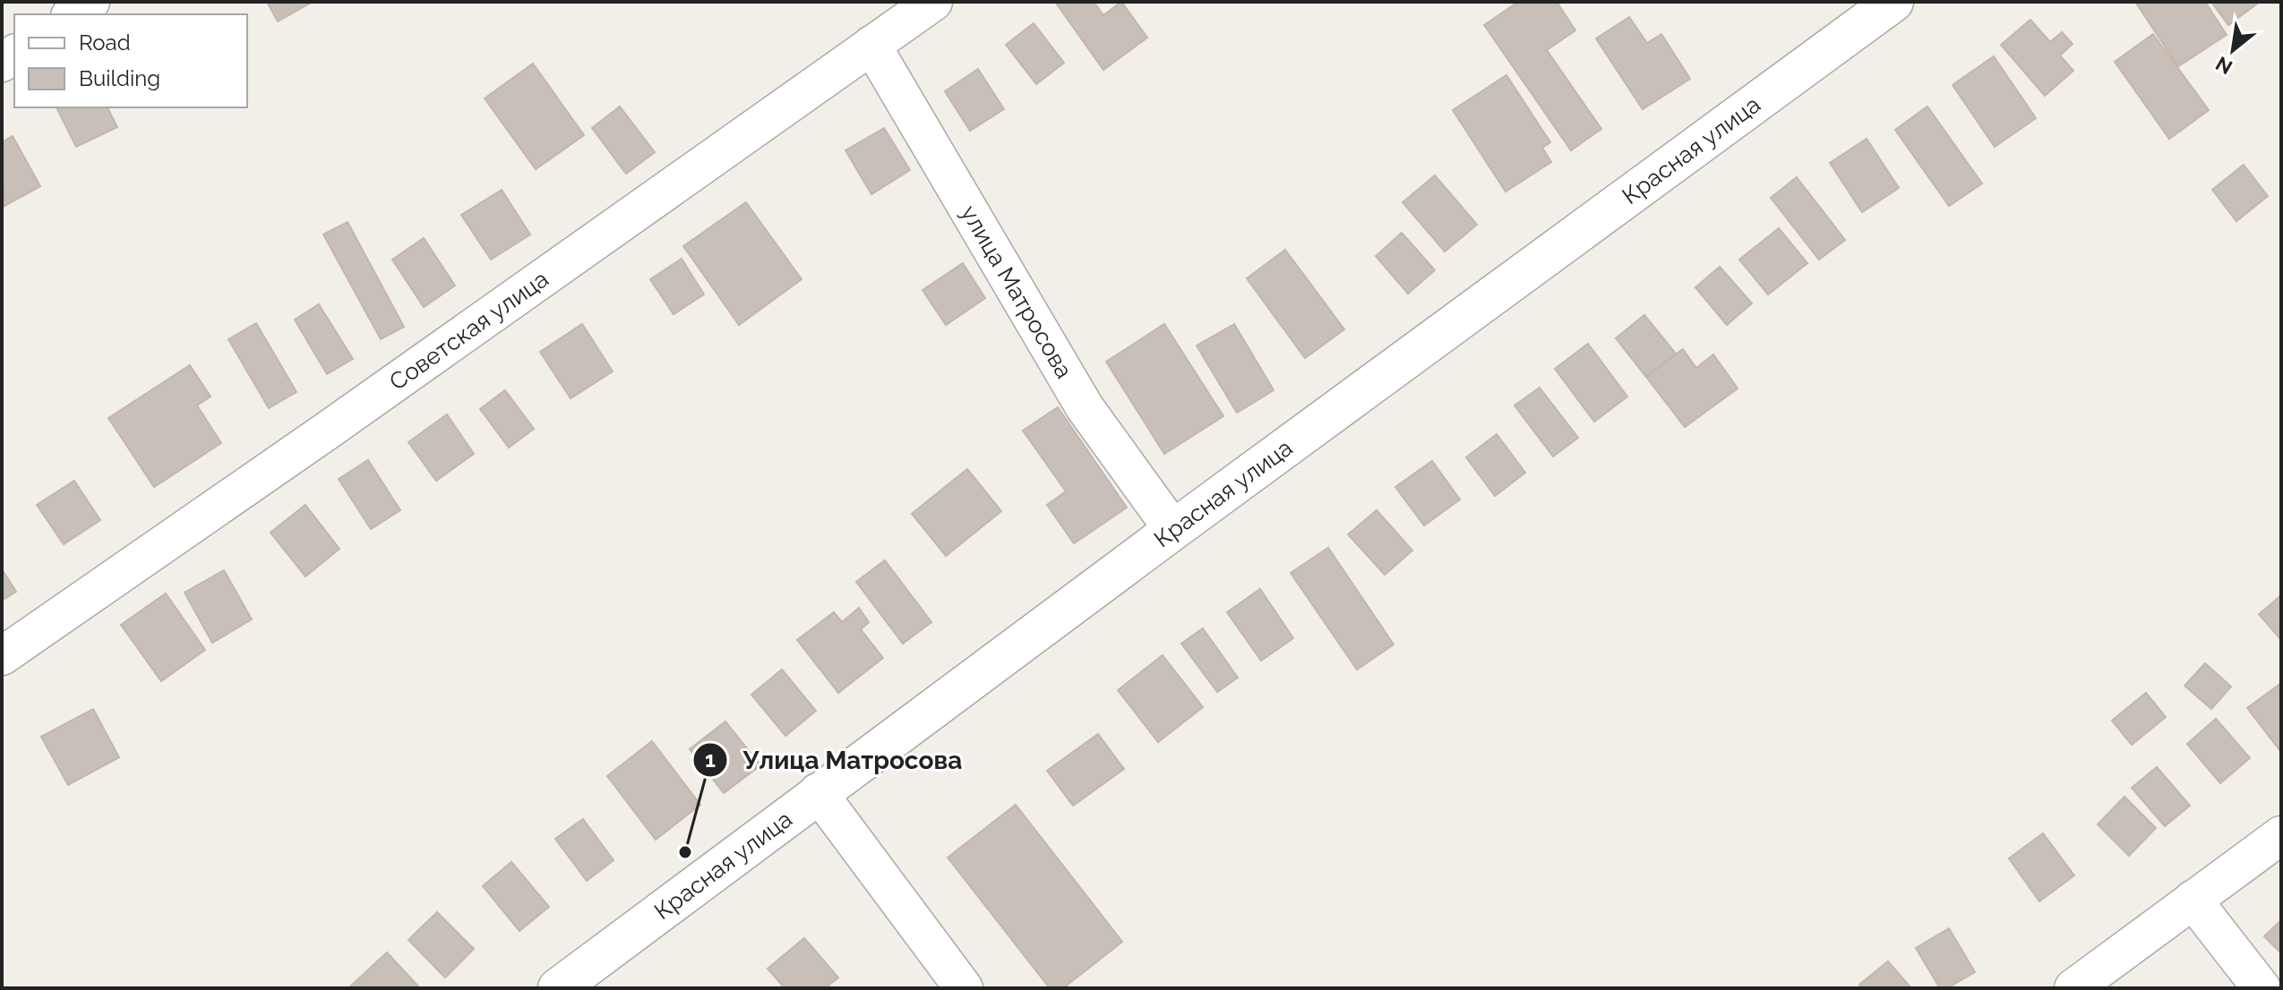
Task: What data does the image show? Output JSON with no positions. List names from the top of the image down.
{
  "streets": {
    "street": ["Красная улица", "улица Матросова", "Советская улица"]
  },
  "crossings": [
    ["Красная улица", "улица Матросова"],
    ["улица Матросова", "Советская улица"]
  ],
  "places": ["Улица Матросова"],
  "legend": ["Road", "Building"],
  "north": "bottom left"
}
